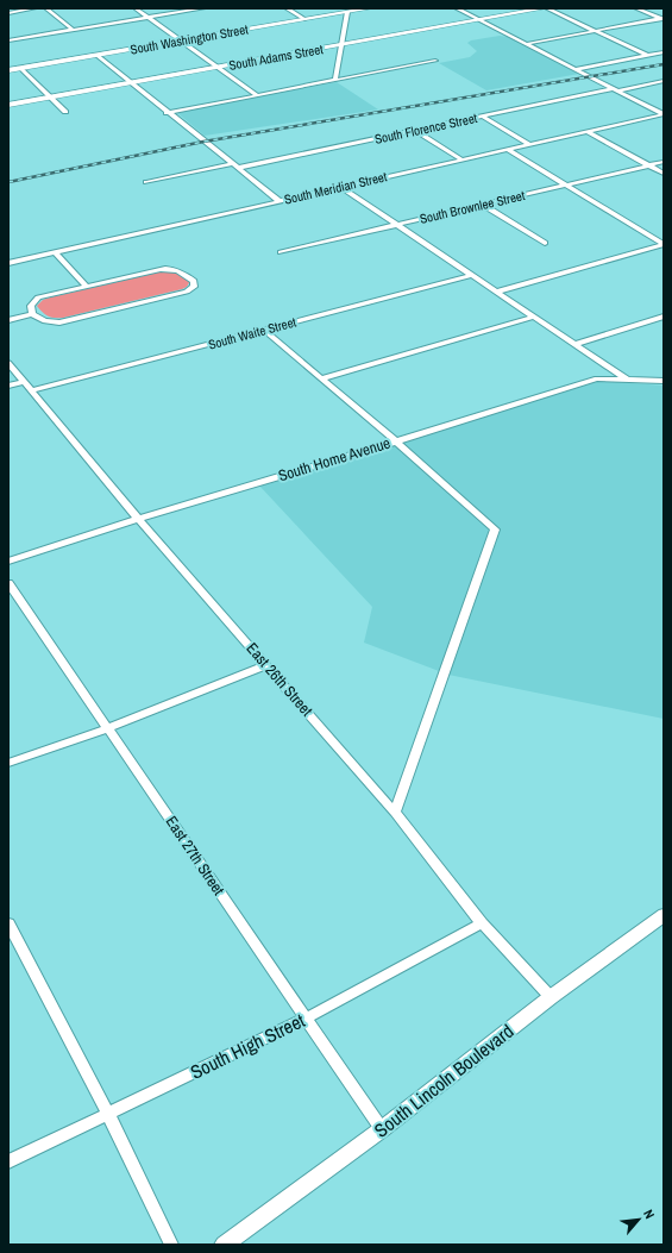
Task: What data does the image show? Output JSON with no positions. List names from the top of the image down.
{
  "streets": {
    "main road": ["South Washington Street", "South Adams Street"],
    "street": [
      "South Florence Street",
      "South Meridian Street",
      "South Brownlee Street",
      "South Waite Street",
      "South Home Avenue",
      "East 26th Street",
      "East 27th Street",
      "South High Street",
      "South Lincoln Boulevard"
    ]
  },
  "crossings": [
    ["South Waite Street", "East 26th Street"],
    ["South Home Avenue", "East 26th Street"],
    ["East 26th Street", "South High Street"],
    ["East 26th Street", "South Lincoln Boulevard"],
    ["East 27th Street", "South High Street"],
    ["East 27th Street", "South Lincoln Boulevard"]
  ],
  "north": "top right"
}
